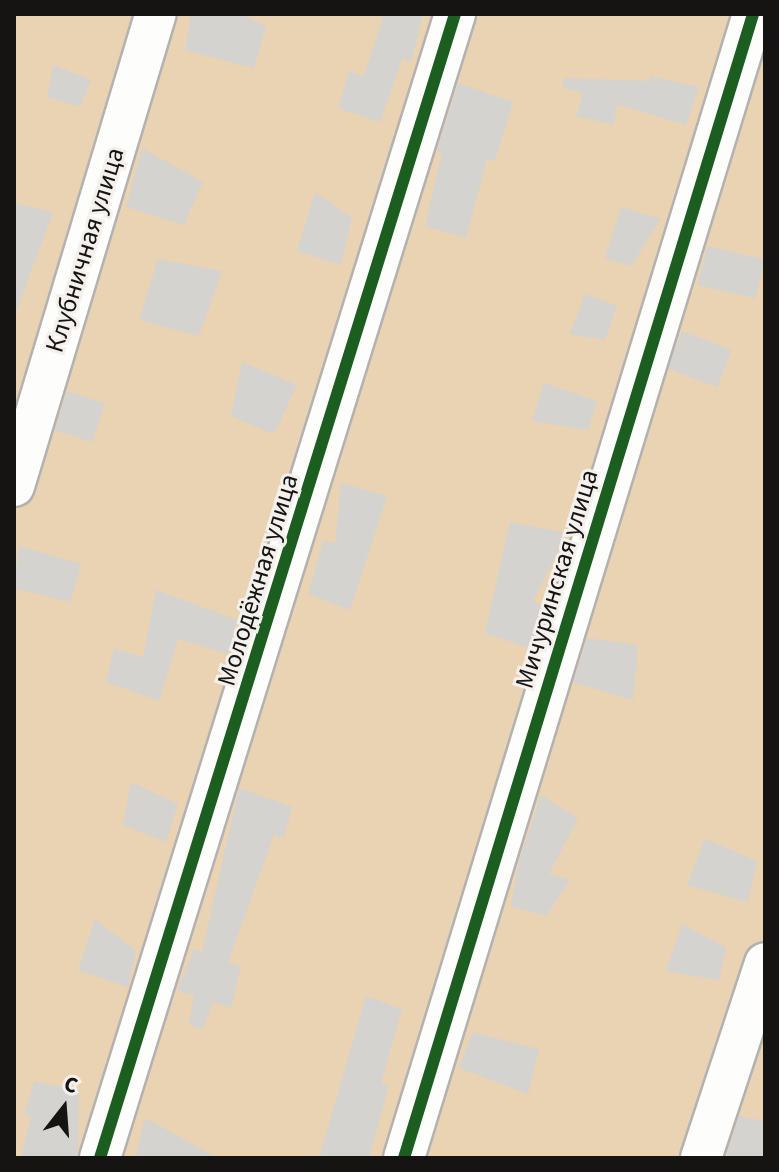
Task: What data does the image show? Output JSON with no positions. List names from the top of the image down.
{
  "streets": {
    "street": ["Клубничная улица", "Мичуринская улица", "Молодёжная улица"]
  },
  "north": "top"
}
